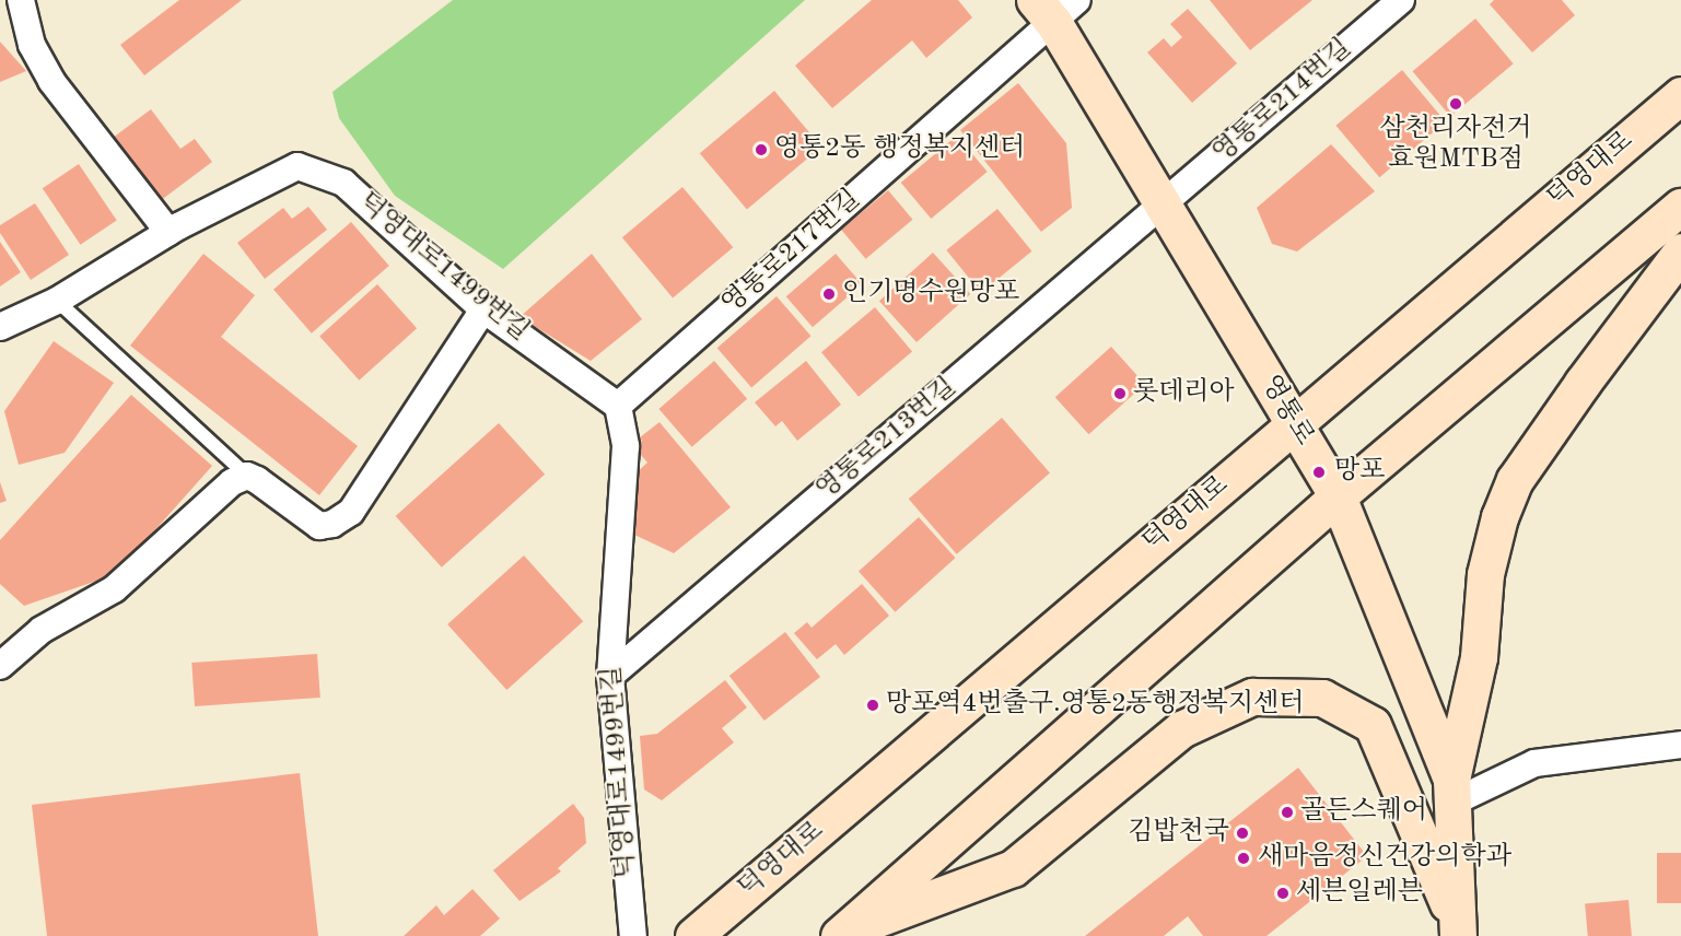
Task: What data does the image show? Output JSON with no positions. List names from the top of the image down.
{
  "streets": {
    "street": [
      "영통로214번길",
      "덕영대로",
      "영통로217번길",
      "덕영대로1499번길",
      "영통로",
      "영통로213번길"
    ]
  },
  "crossings": [
    ["영통로214번길", "영통로"],
    ["영통로214번길", "영통로213번길"],
    ["덕영대로", "영통로"],
    ["영통로217번길", "덕영대로1499번길"],
    ["영통로217번길", "영통로"],
    ["덕영대로1499번길", "영통로213번길"],
    ["영통로", "영통로213번길"]
  ],
  "places": [
    "삼천리자전거 효원MTB점",
    "영통2동 행정복지센터",
    "인기명수원망포",
    "롯데리아",
    "망포",
    "망포역4번출구.영통2동행정복지센터",
    "골든스퀘어",
    "김밥천국",
    "새마음정신건강의학과",
    "세븐일레븐"
  ]
}
